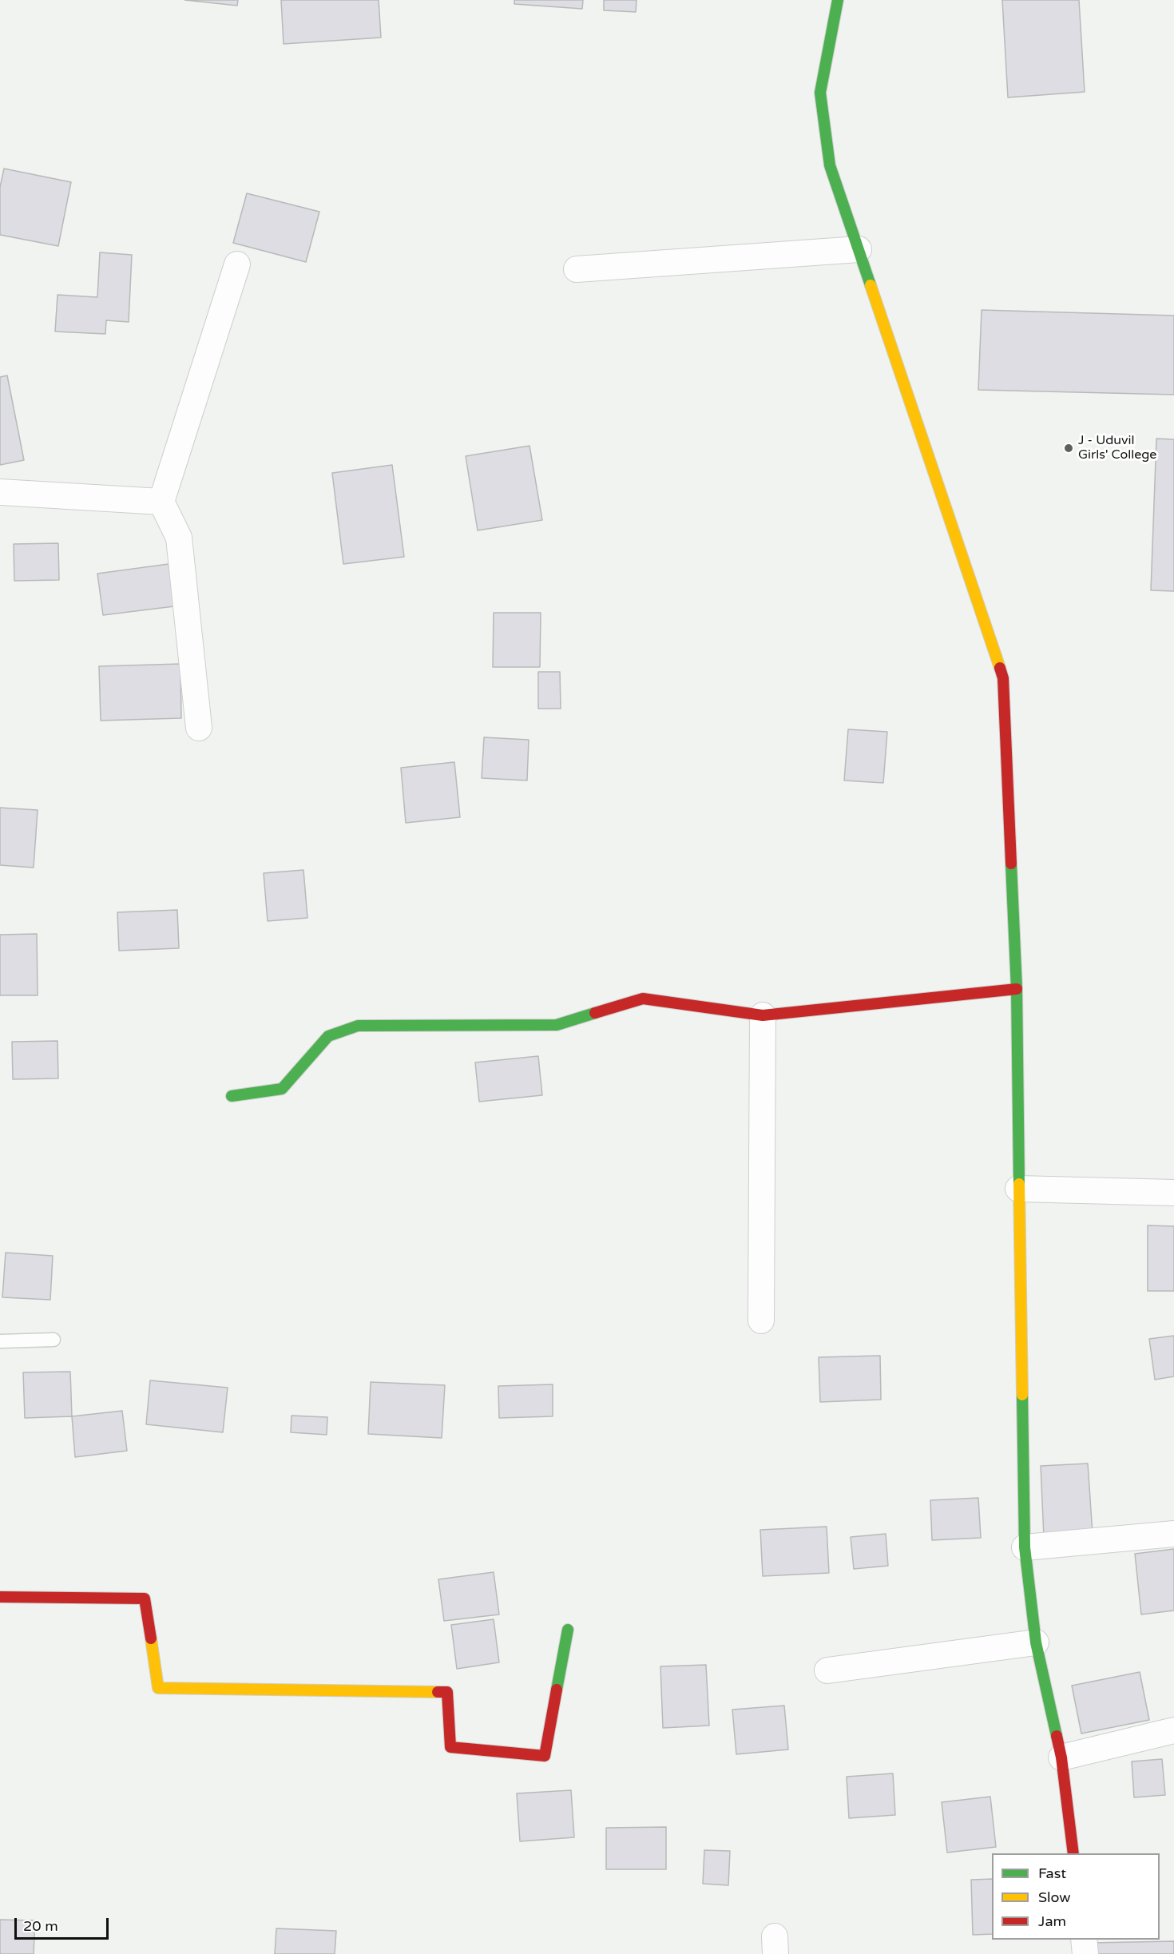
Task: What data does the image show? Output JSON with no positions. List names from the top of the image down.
{
  "places": ["J - Uduvil Girls' College"],
  "legend": ["Fast", "Slow", "Jam"],
  "scale_bar": "20 m"
}
